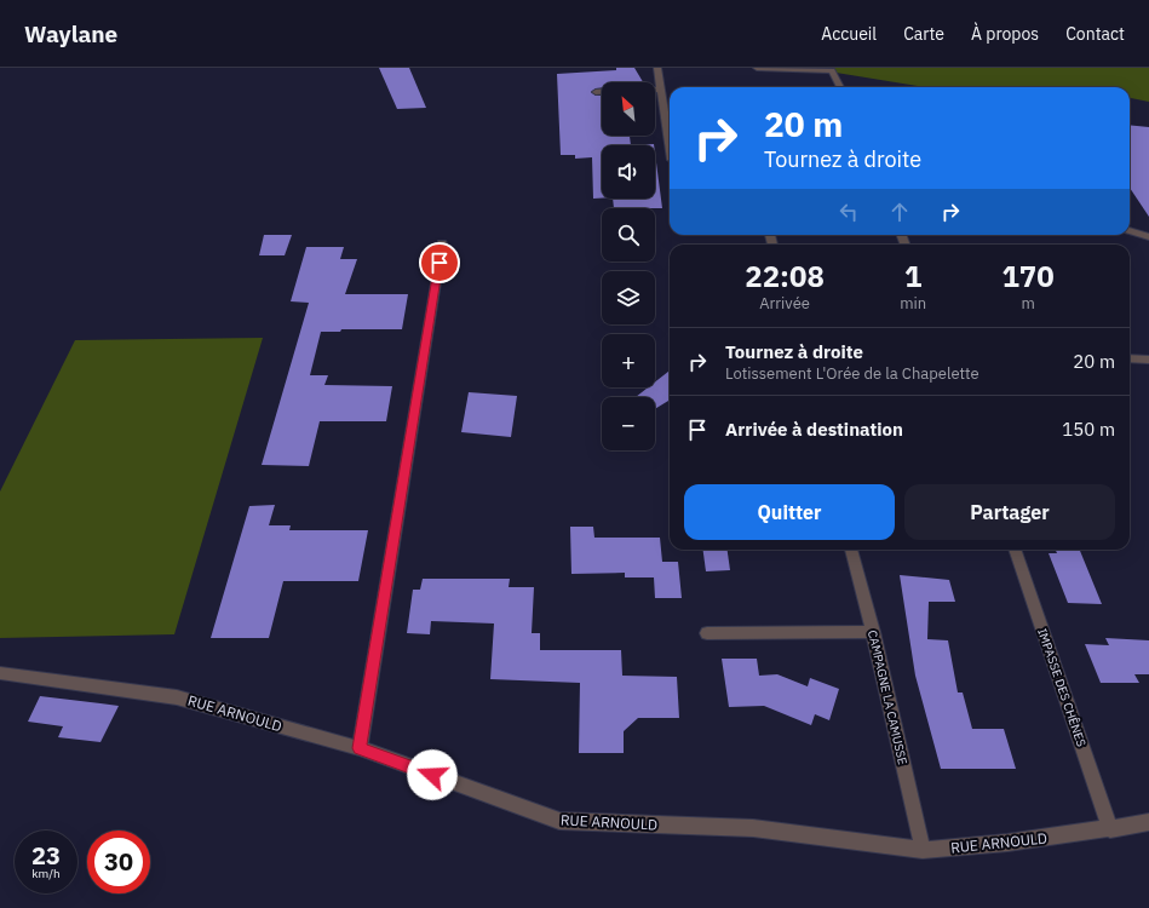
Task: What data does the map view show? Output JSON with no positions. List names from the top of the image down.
{
  "streets": {
    "street": ["IMPASSE DES CHÊNES", "CAMPAGNE LA CAMUSSE", "RUE ARNOULD"]
  },
  "crossings": [
    ["IMPASSE DES CHÊNES", "RUE ARNOULD"],
    ["CAMPAGNE LA CAMUSSE", "RUE ARNOULD"]
  ],
  "north": "top left",
  "page": {
    "header": "Waylane",
    "nav": [
      "Accueil",
      "Carte",
      "À propos",
      "Contact"
    ],
    "map_buttons": ["+", "−"],
    "turn": ["20 m", "Tournez à droite"],
    "eta": [
      "22:08",
      "Arrivée",
      "1",
      "min",
      "170",
      "m"
    ],
    "list": [
      {
        "name": "Tournez à droite",
        "note": "Lotissement L'Orée de la Chapelette",
        "value": "20 m"
      },
      {
        "name": "Arrivée à destination",
        "value": "150 m"
      }
    ],
    "buttons": ["Quitter", "Partager"],
    "speed": "23 km/h",
    "limit": "30"
  }
}
